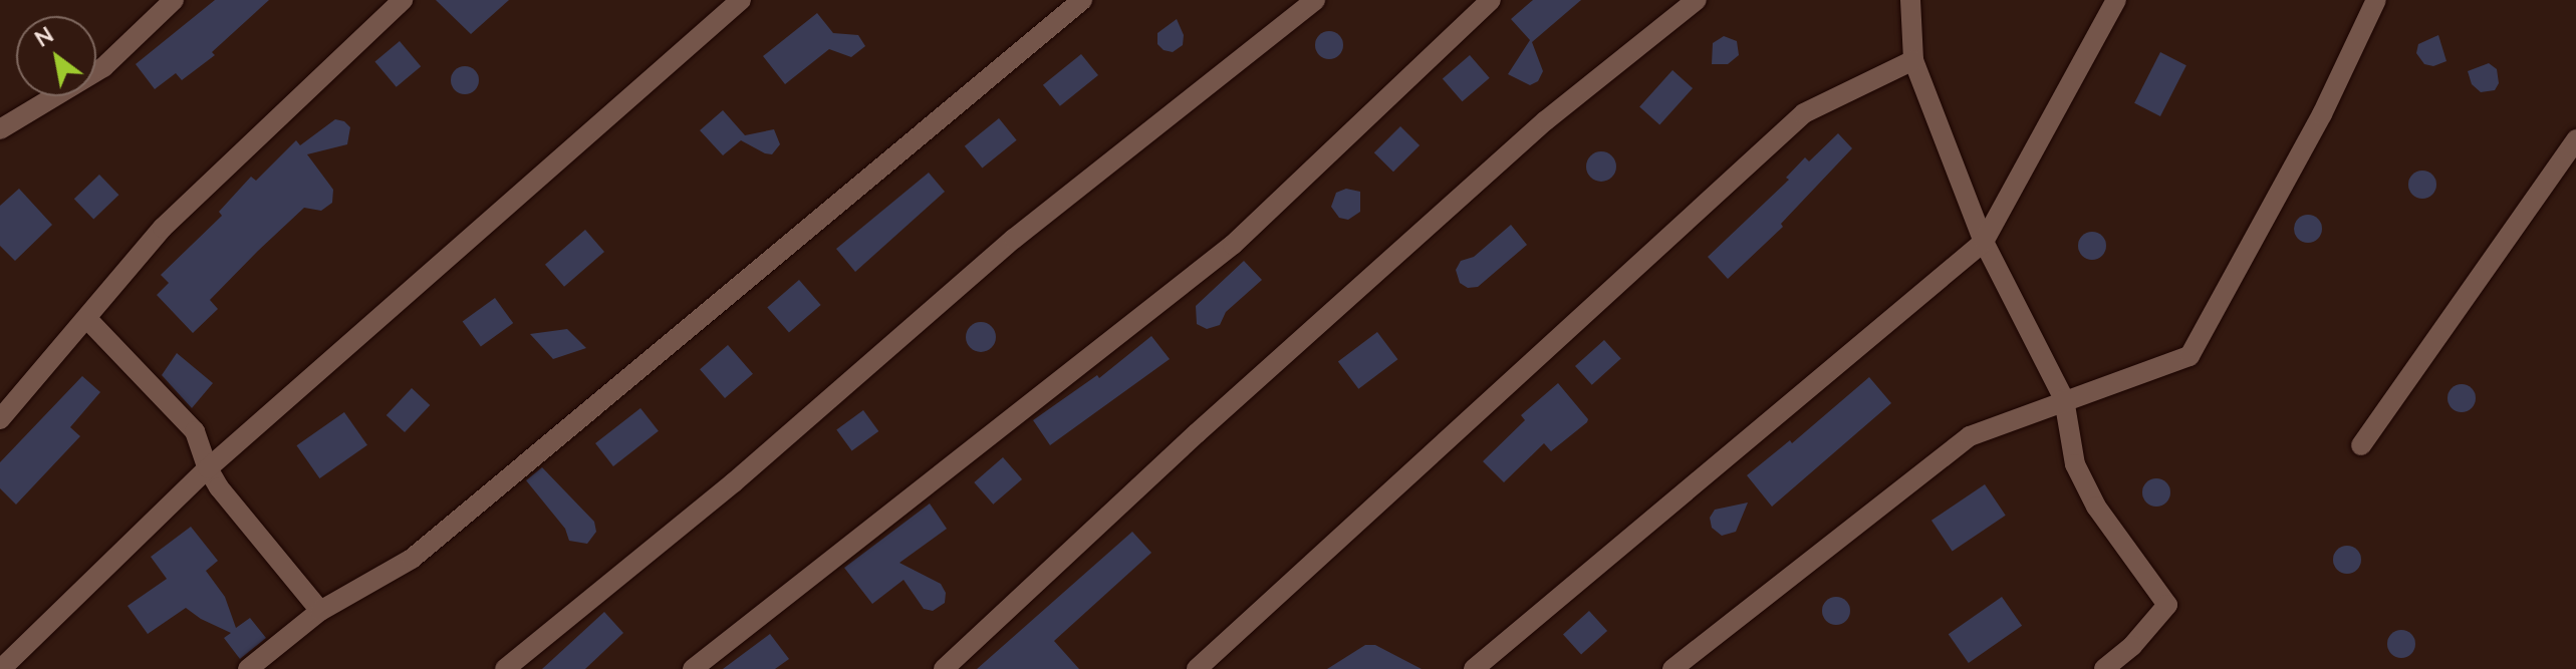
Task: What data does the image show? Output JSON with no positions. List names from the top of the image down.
{
  "north": "top left"
}
